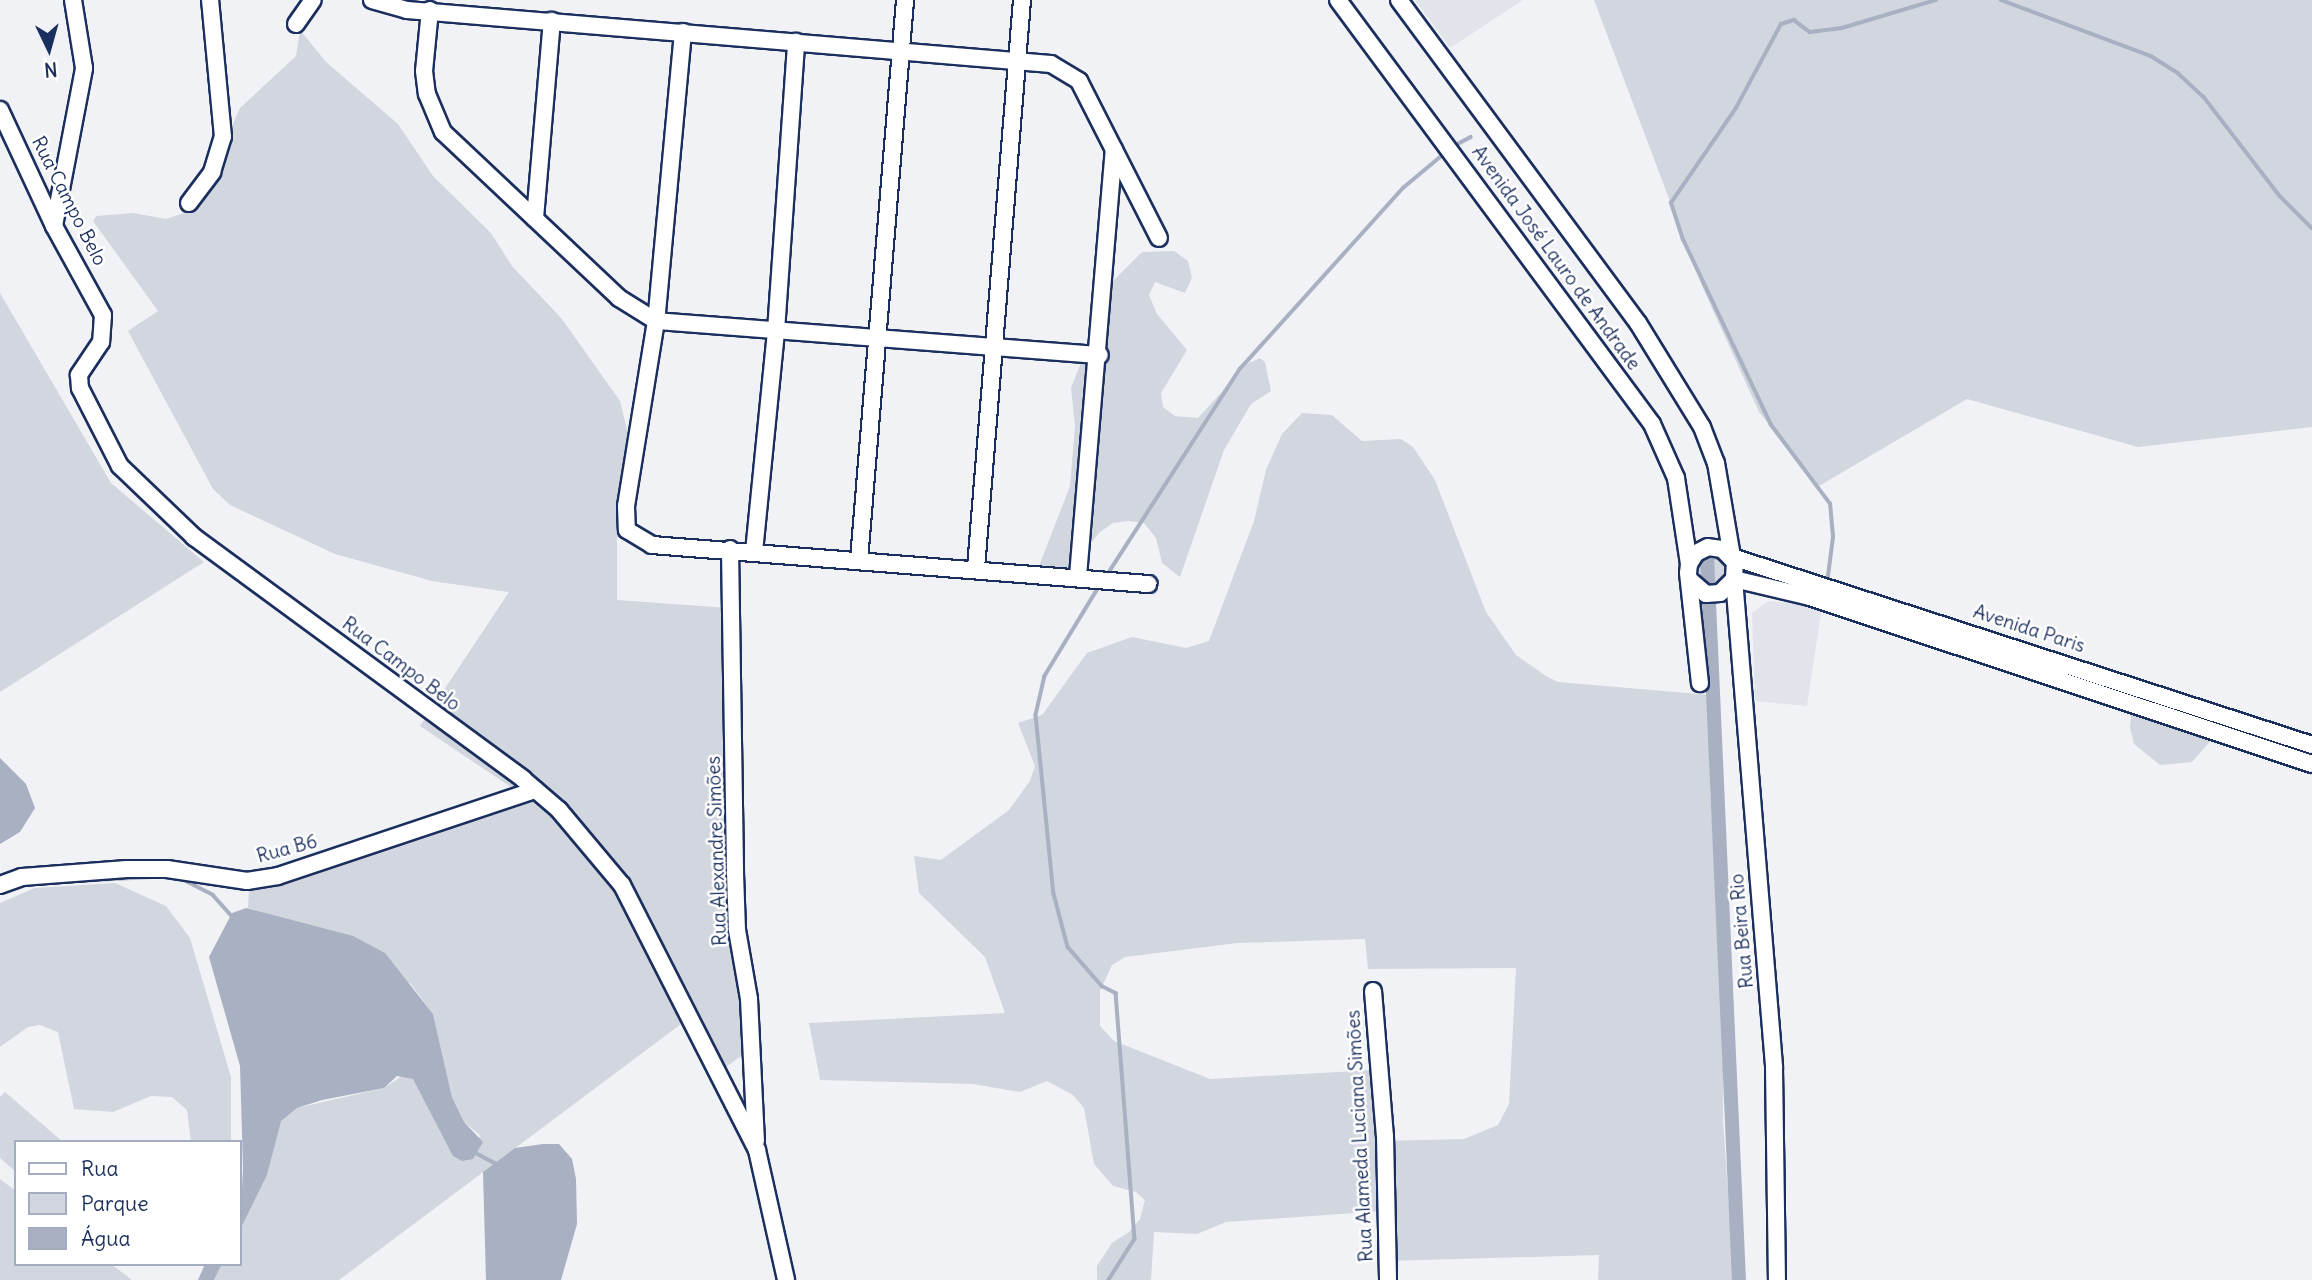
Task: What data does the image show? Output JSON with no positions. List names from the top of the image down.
{
  "streets": {
    "street": [
      "Rua Campo Belo",
      "Avenida José Lauro de Andrade",
      "Avenida Paris",
      "Rua B6",
      "Rua Alexandre Simões",
      "Rua Beira Rio",
      "Rua Alameda Luciana Simões"
    ]
  },
  "crossings": [
    ["Rua Campo Belo", "Rua B6"],
    ["Rua Campo Belo", "Rua Alexandre Simões"],
    ["Avenida José Lauro de Andrade", "Avenida Paris"],
    ["Avenida José Lauro de Andrade", "Rua Beira Rio"],
    ["Avenida Paris", "Rua Beira Rio"]
  ],
  "legend": ["Rua", "Parque", "Água"],
  "north": "bottom"
}
